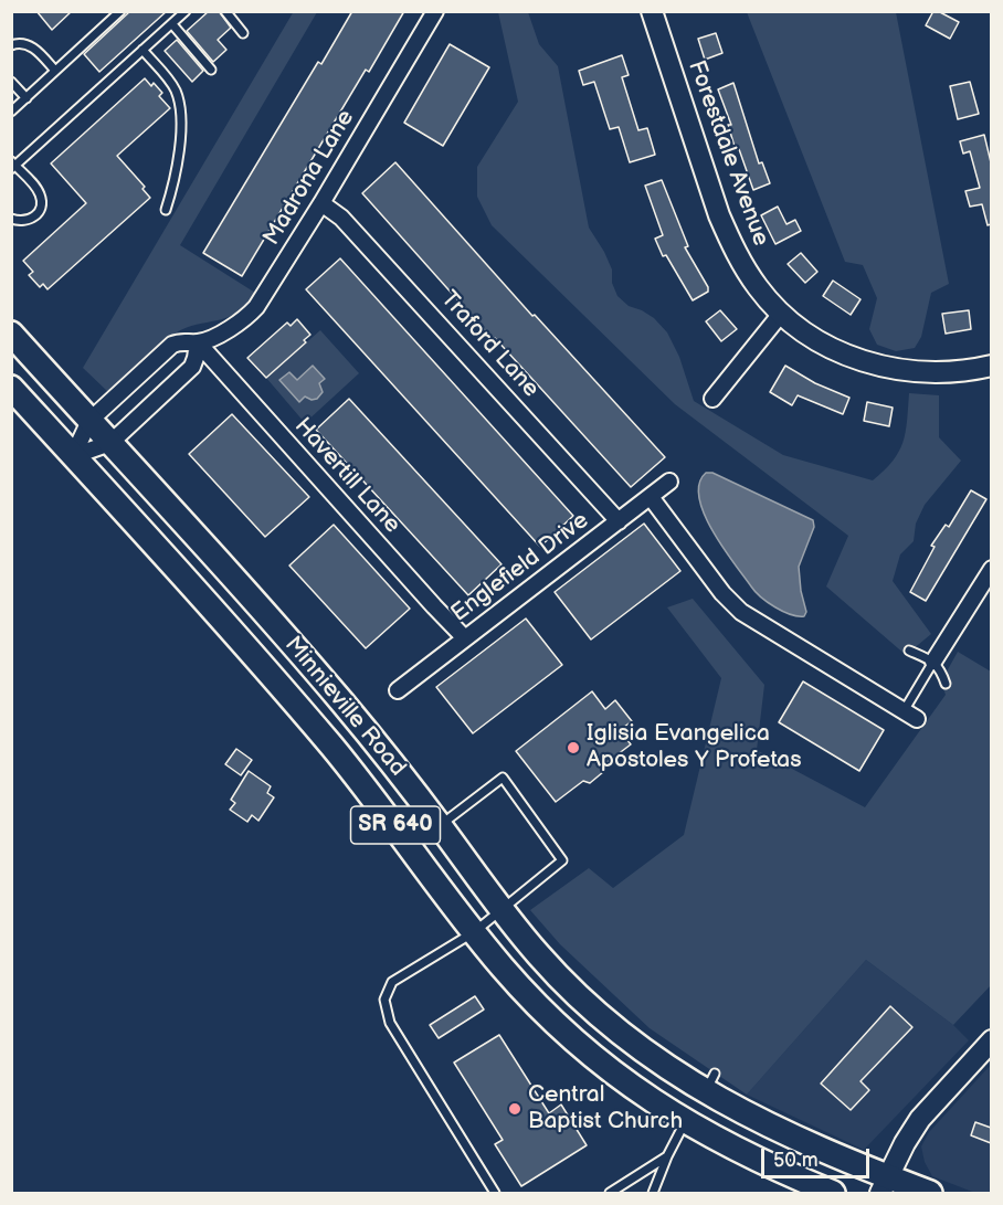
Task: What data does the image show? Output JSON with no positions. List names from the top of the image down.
{
  "streets": {
    "main road": ["Minnieville Road", "SR 640"],
    "street": [
      "Forestdale Avenue",
      "Madrona Lane",
      "Traford Lane",
      "Havertill Lane",
      "Englefield Drive"
    ]
  },
  "crossings": [
    ["Madrona Lane", "Traford Lane"],
    ["Madrona Lane", "Havertill Lane"],
    ["Madrona Lane", "Minnieville Road"],
    ["Traford Lane", "Englefield Drive"],
    ["Havertill Lane", "Englefield Drive"]
  ],
  "places": ["Iglisia Evangelica Apostoles Y Profetas", "Central Baptist Church"],
  "scale_bar": "50 m"
}
